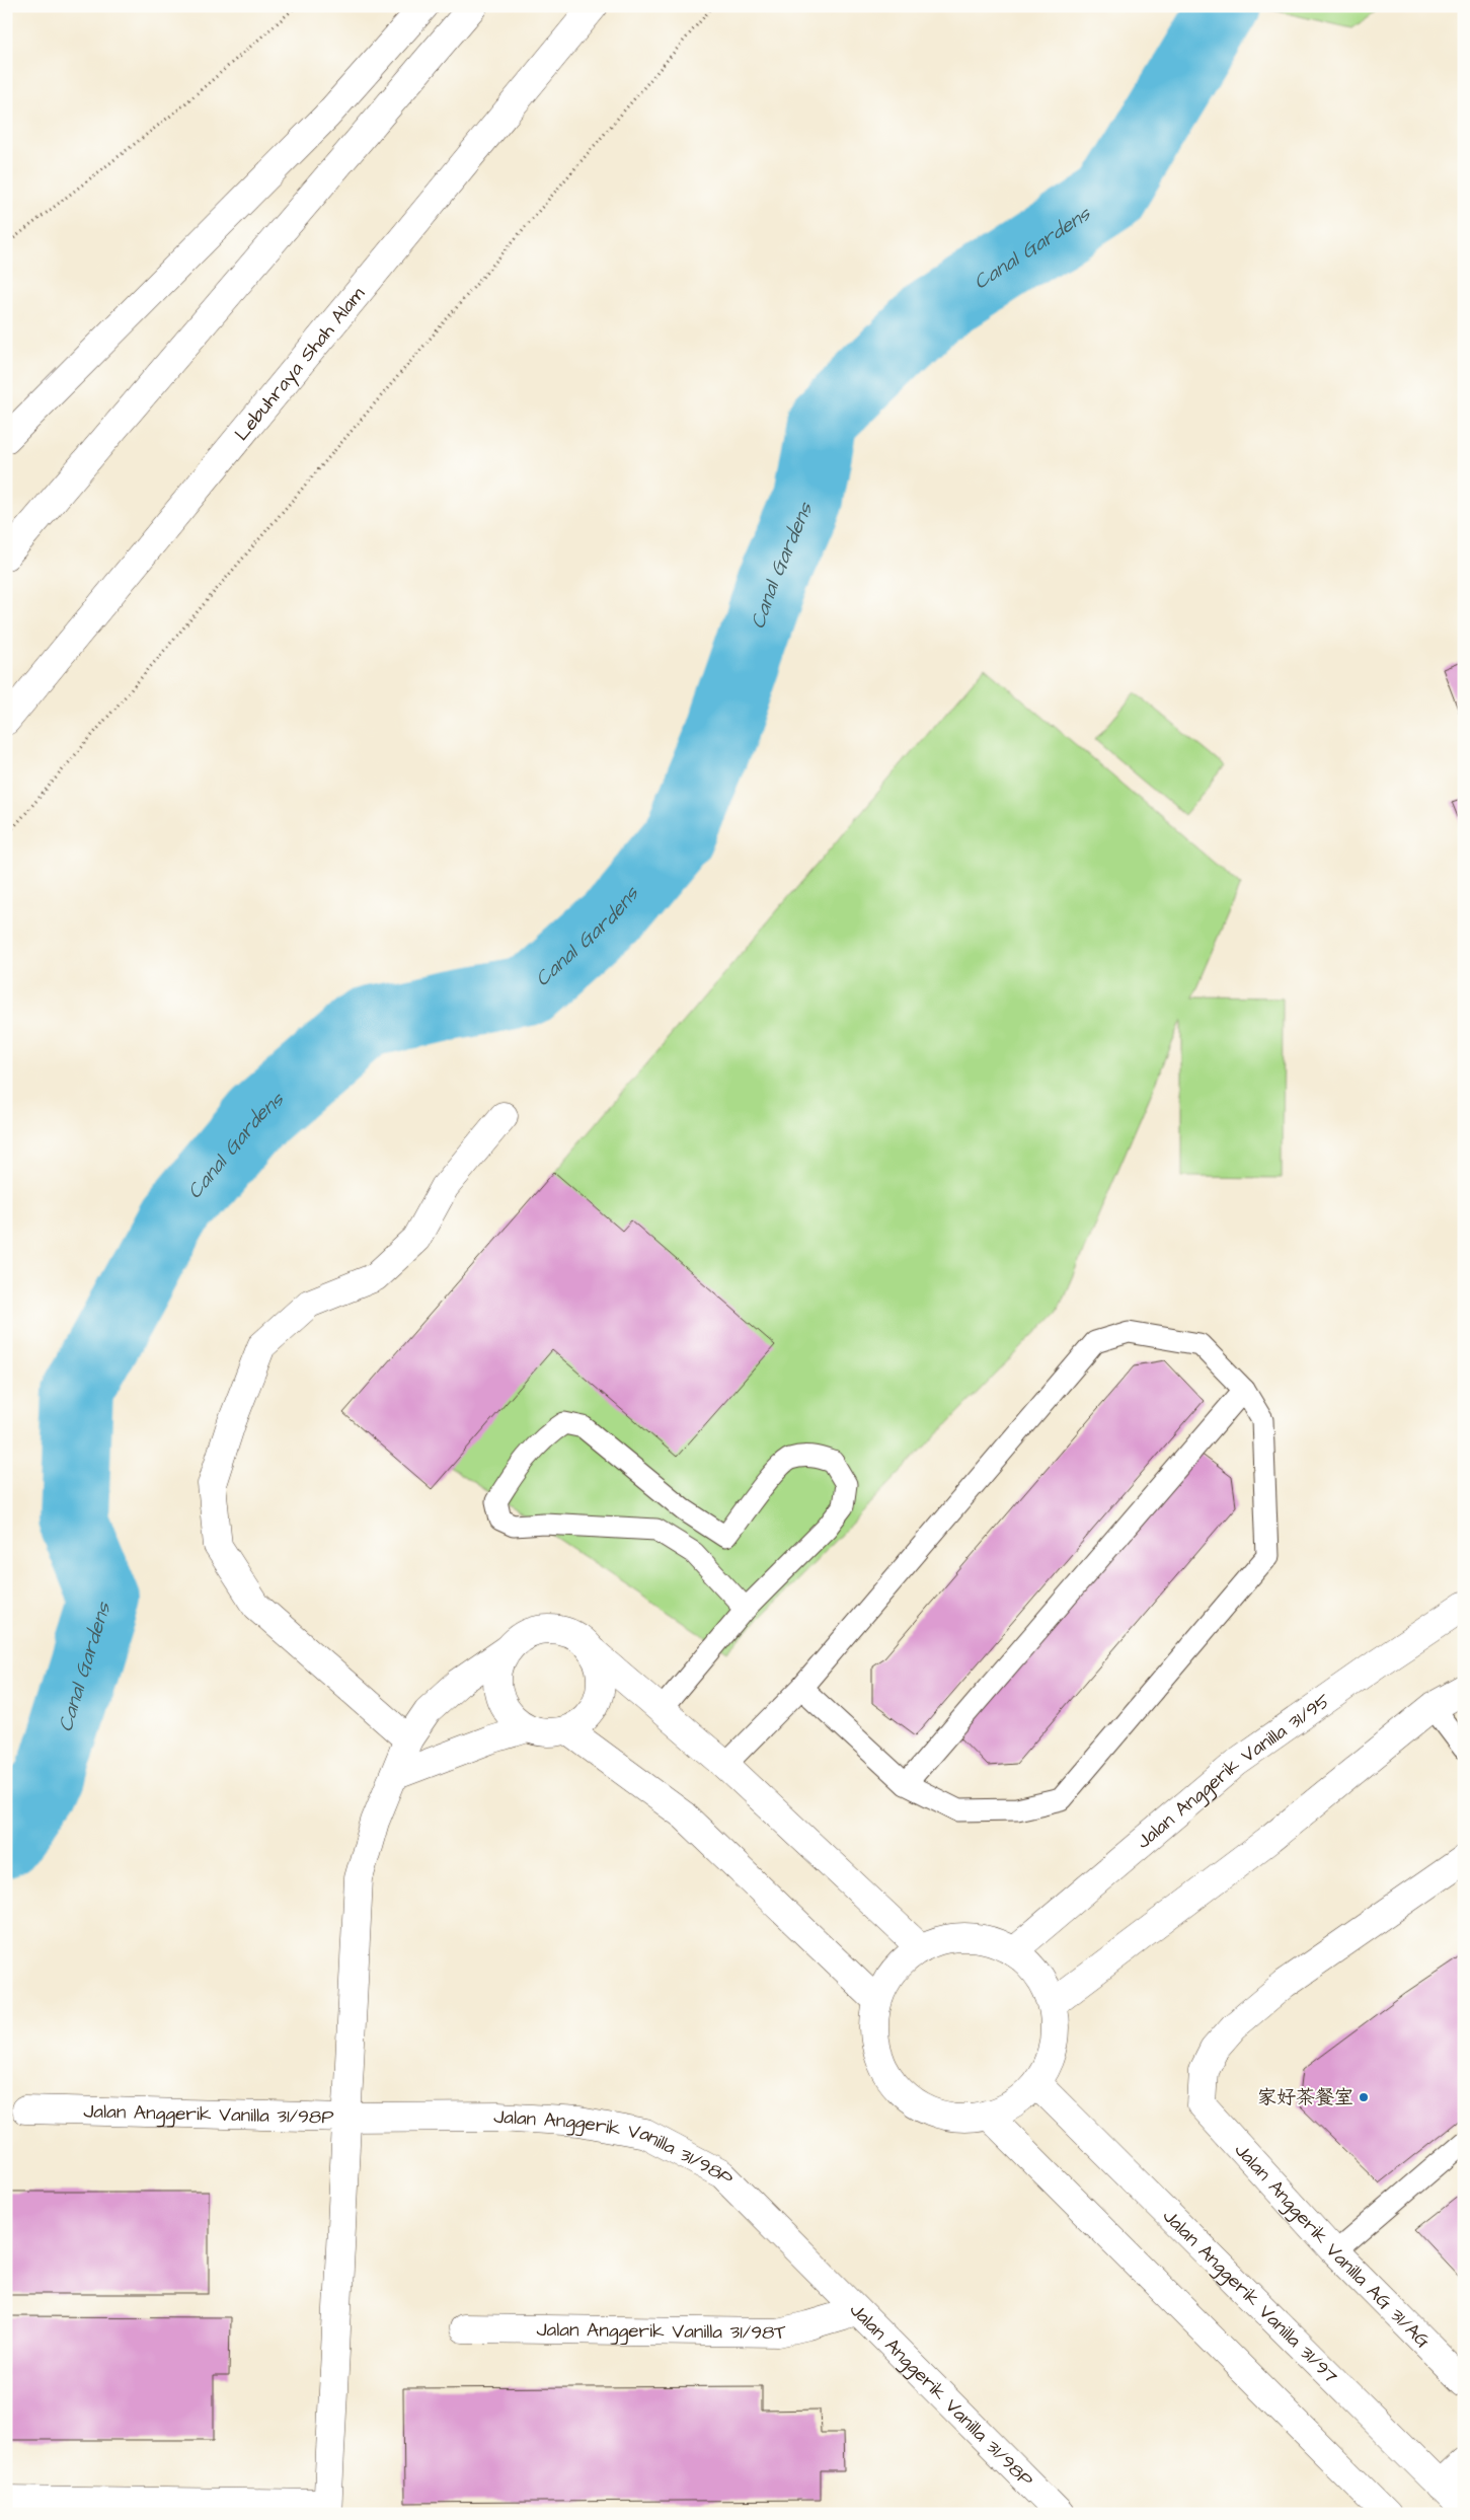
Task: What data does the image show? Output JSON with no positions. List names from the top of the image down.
{
  "streets": {
    "main road": [
      "Lebuhraya Shah Alam",
      "Jalan Anggerik Vanilla 31/95",
      "Jalan Anggerik Vanilla 31/98P",
      "Jalan Anggerik Vanilla AG 31/AG",
      "Jalan Anggerik Vanilla 31/97",
      "Jalan Anggerik Vanilla 31/98T"
    ]
  },
  "crossings": [
    ["Jalan Anggerik Vanilla 31/95", "Jalan Anggerik Vanilla 31/97"],
    ["Jalan Anggerik Vanilla 31/98P", "Jalan Anggerik Vanilla 31/98T"]
  ],
  "water": ["Canal Gardens"],
  "places": ["家好茶餐室"]
}
